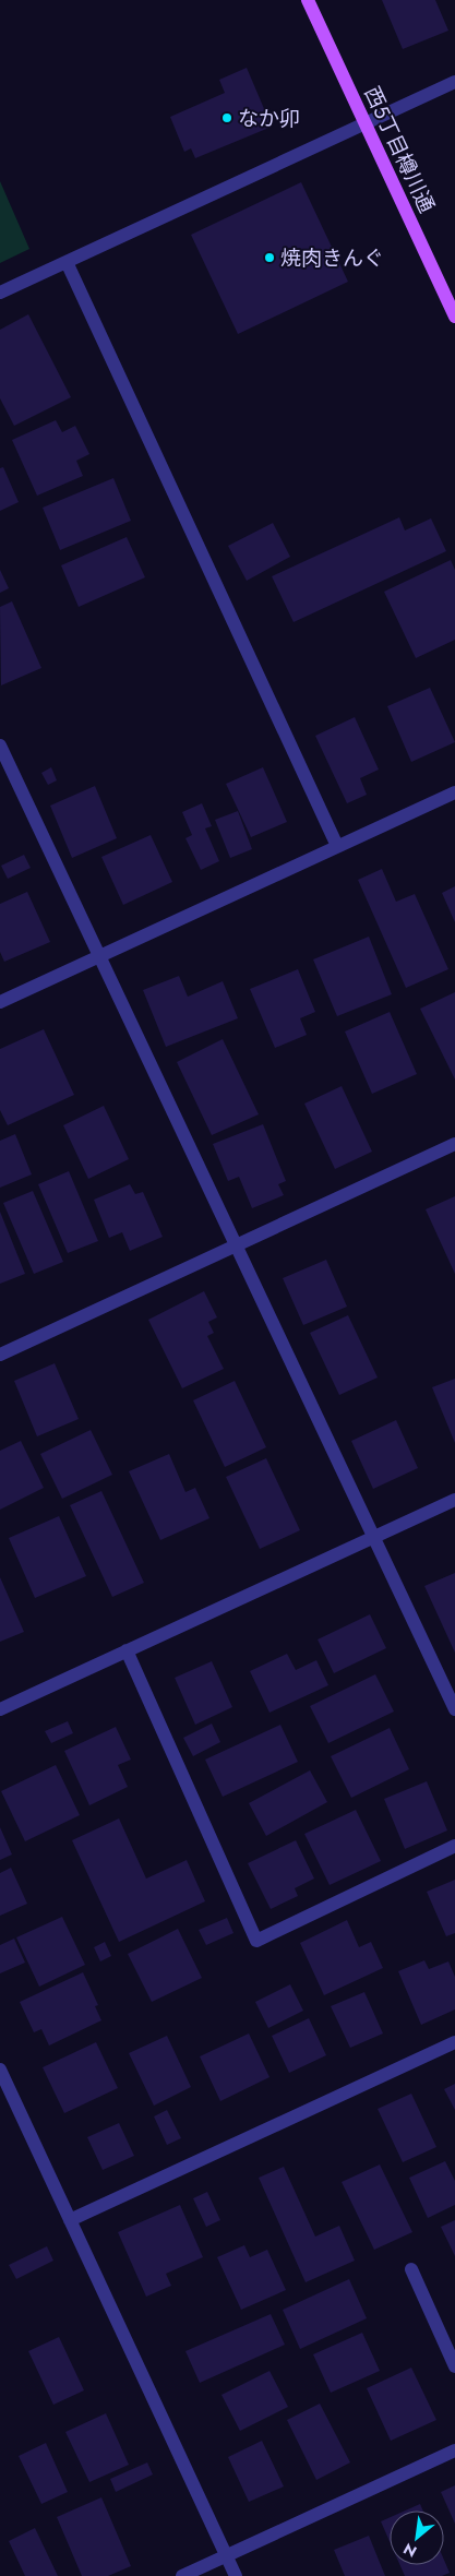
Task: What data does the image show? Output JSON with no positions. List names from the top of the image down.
{
  "streets": {
    "main road": ["西5丁目樽川通"]
  },
  "places": ["なか卯", "焼肉きんぐ"],
  "north": "bottom left"
}
